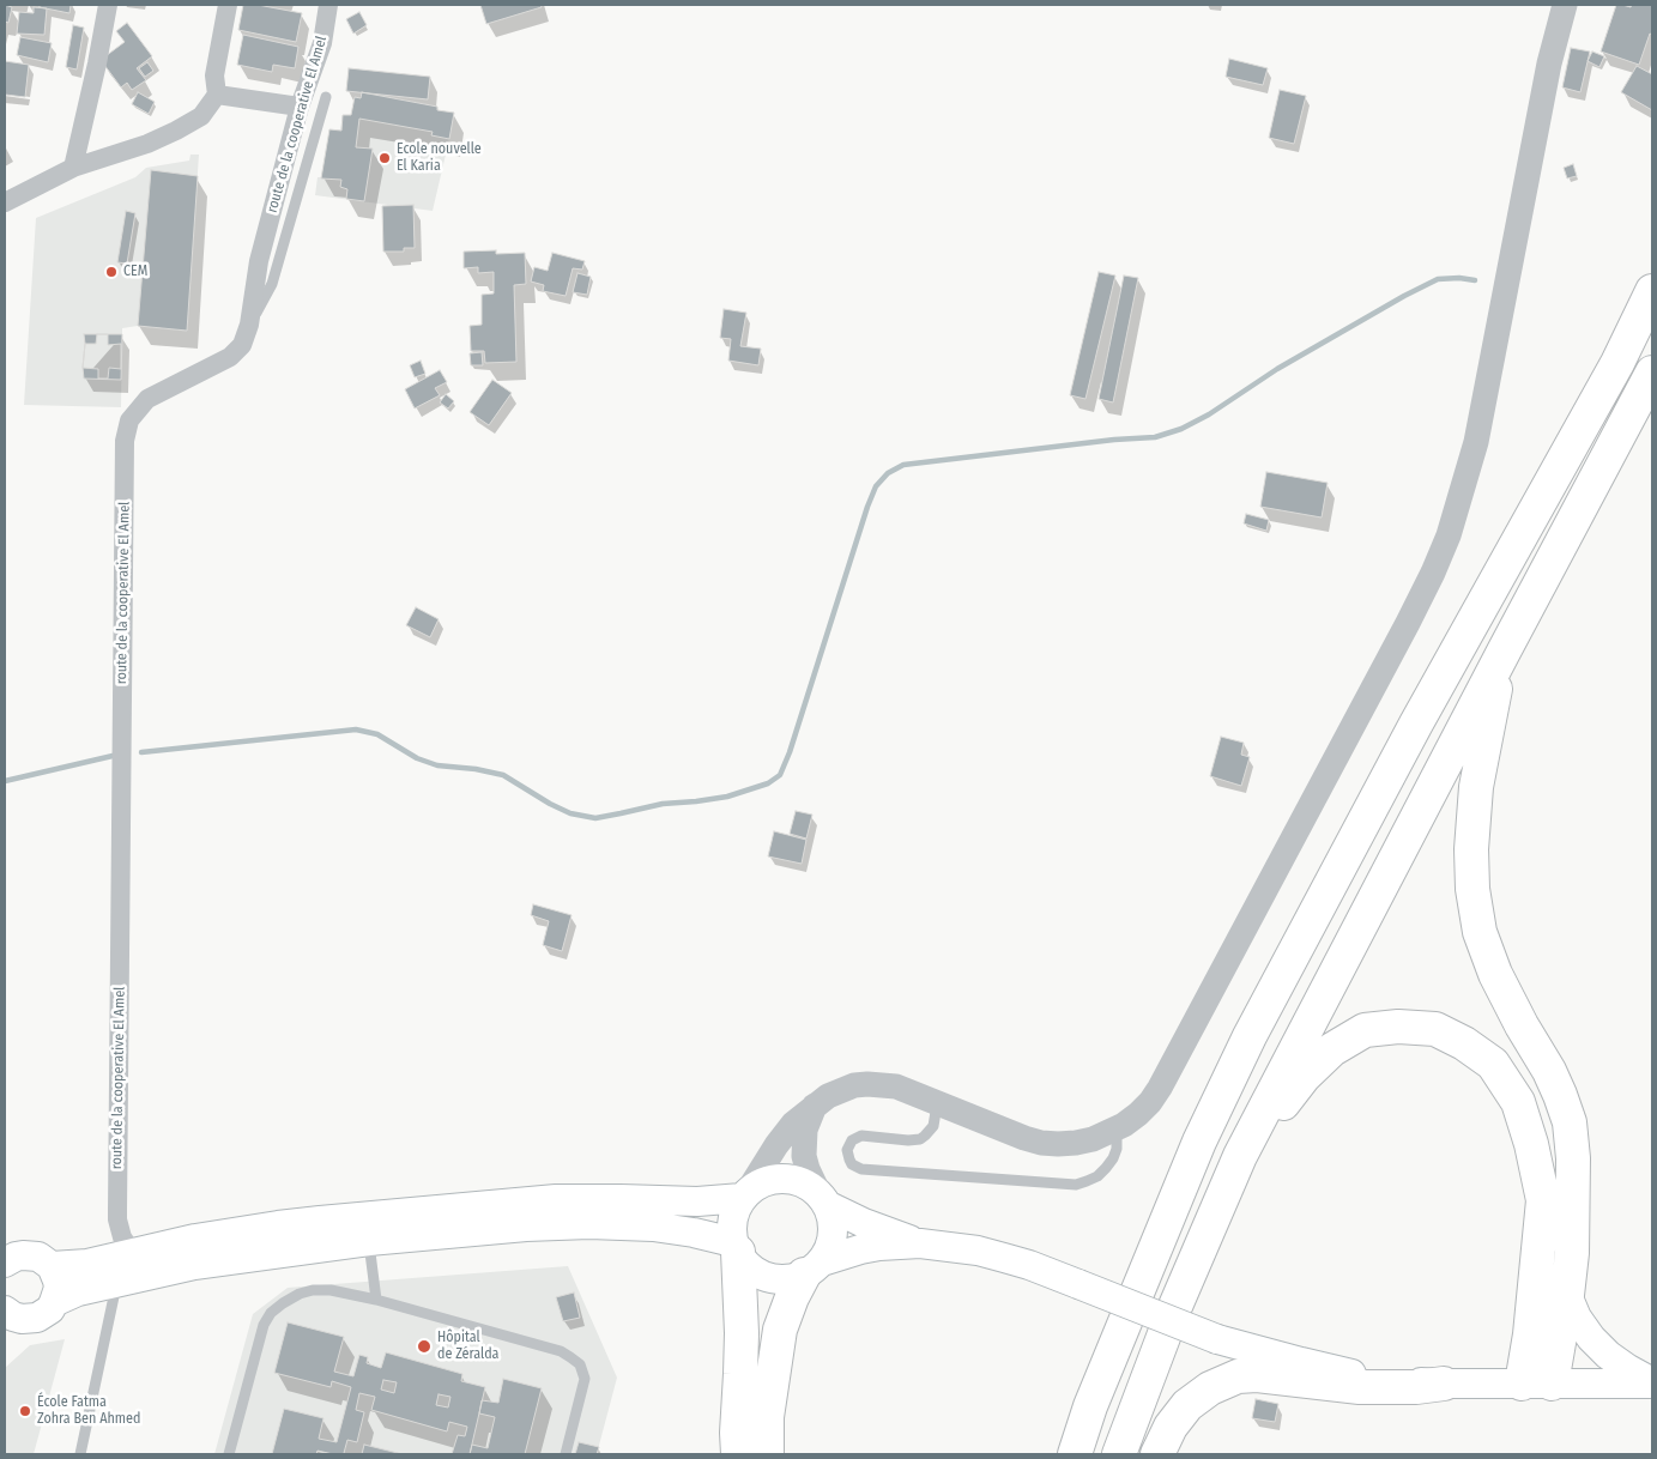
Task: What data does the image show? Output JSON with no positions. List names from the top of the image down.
{
  "streets": {
    "street": ["route de la cooperative El Amel"]
  },
  "places": [
    "Ecole nouvelle El Karia",
    "CEM",
    "Hôpital de Zéralda",
    "École Fatma Zohra Ben Ahmed"
  ]
}
